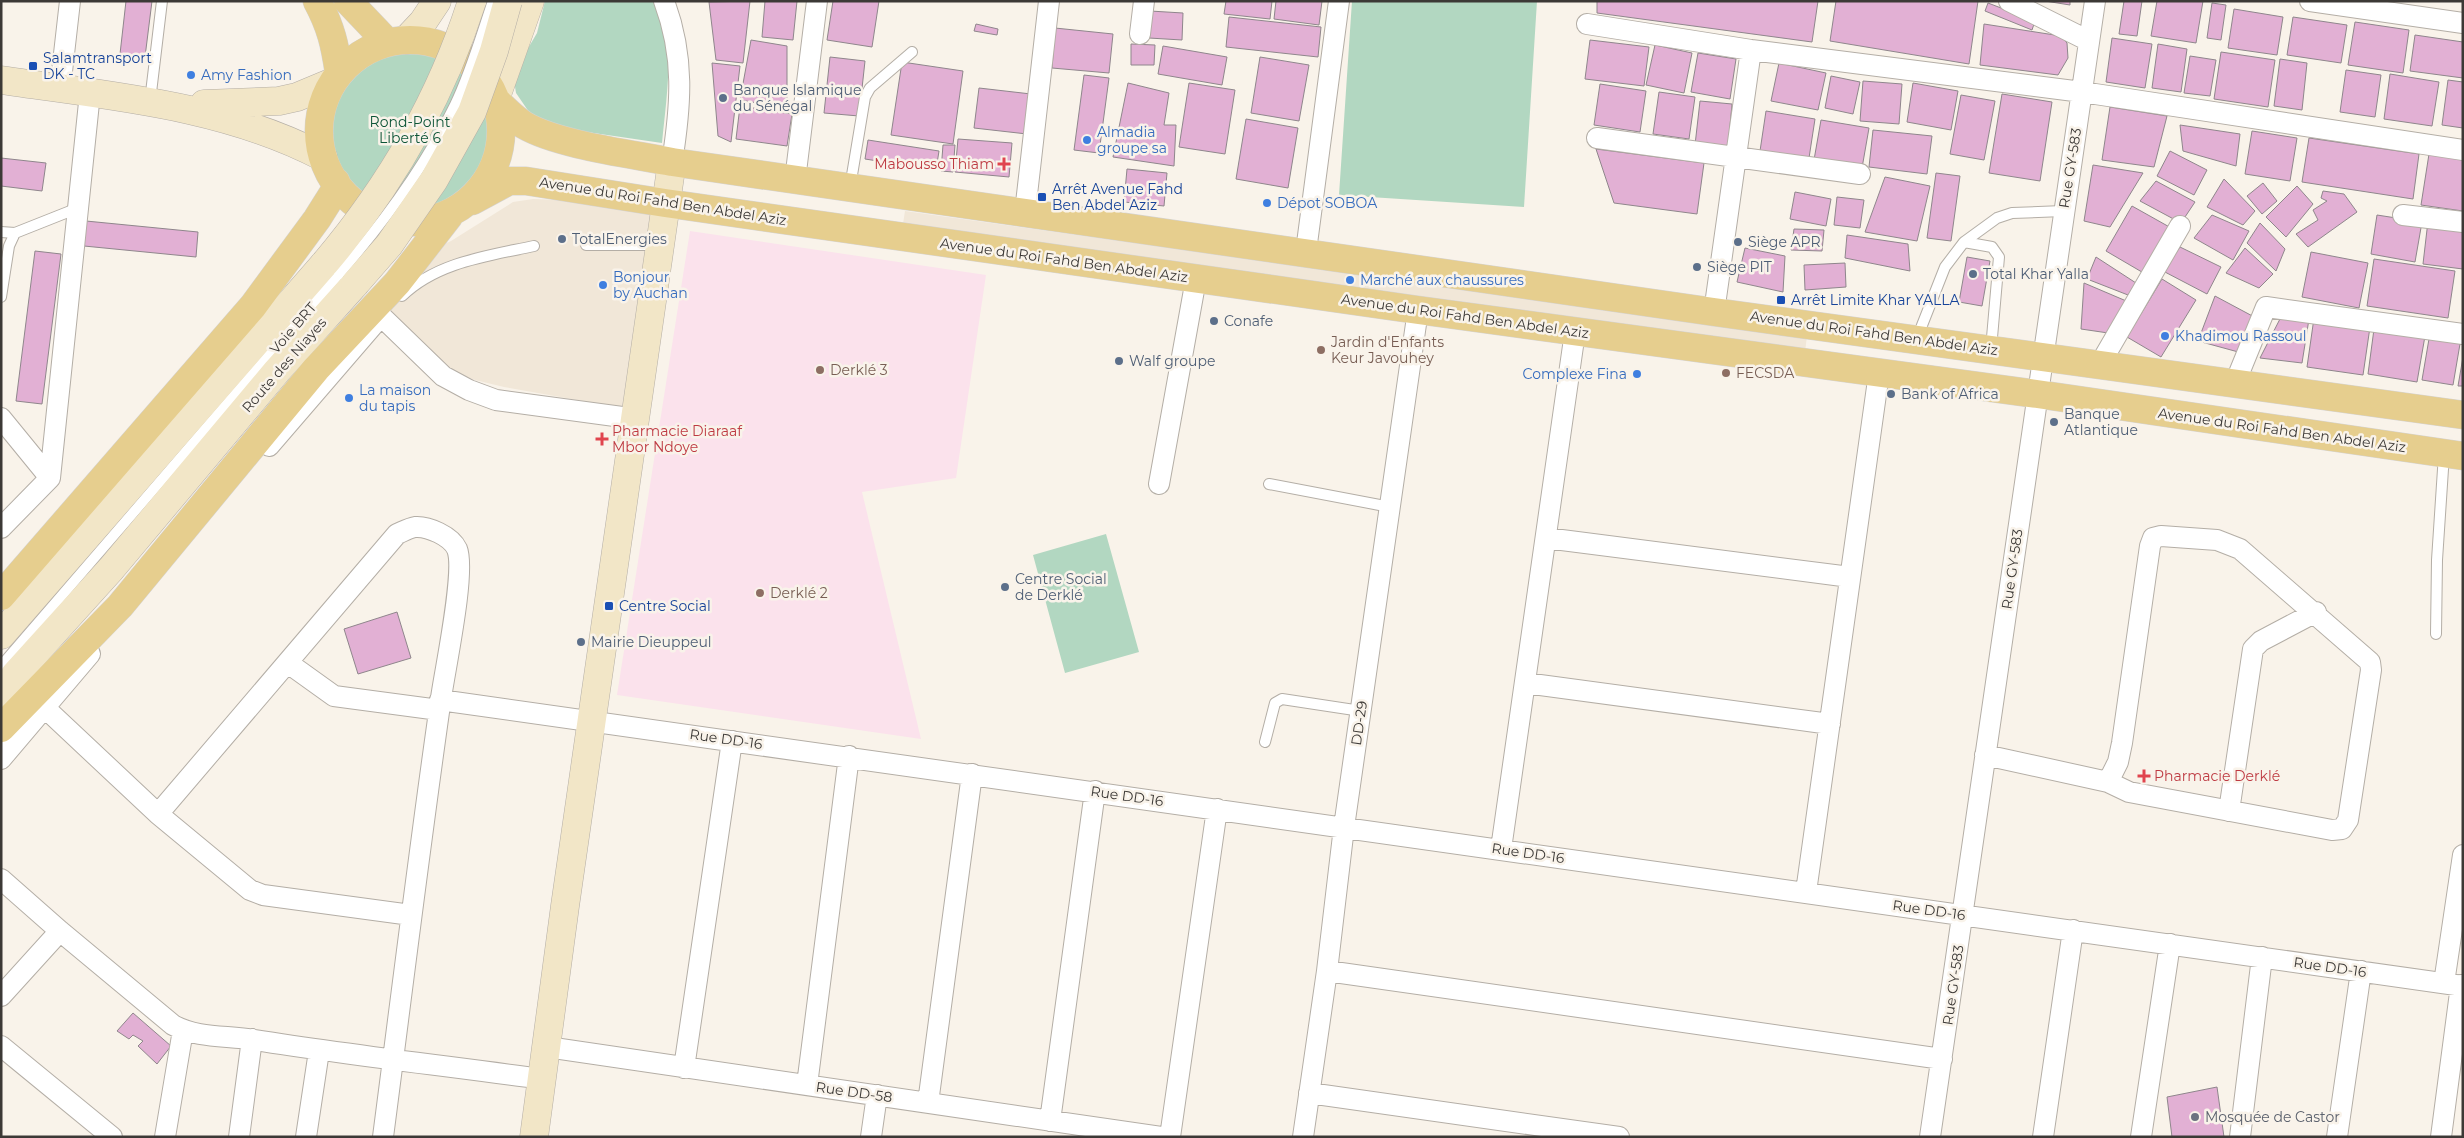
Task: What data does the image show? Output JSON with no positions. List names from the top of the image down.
{
  "streets": {
    "main road": ["Avenue du Roi Fahd Ben Abdel Aziz", "Route des Niayes"],
    "street": [
      "Rue GY-583",
      "DD-29",
      "Rue DD-16",
      "Rue DD-58"
    ],
    "lane": ["Voie BRT"]
  },
  "crossings": [
    ["Rue GY-583", "Avenue du Roi Fahd Ben Abdel Aziz"],
    ["Rue GY-583", "Rue DD-16"],
    ["Avenue du Roi Fahd Ben Abdel Aziz", "DD-29"],
    ["Voie BRT", "Route des Niayes"],
    ["DD-29", "Rue DD-16"]
  ],
  "parks": ["Rond-Point Liberté 6"],
  "places": {
    "transit": [
      "Salamtransport DK - TC",
      "Arrêt Avenue Fahd Ben Abdel Aziz",
      "Arrêt Limite Khar YALLA",
      "Centre Social"
    ],
    "other": [
      "Amy Fashion",
      "Banque Islamique du Sénégal",
      "Almadia groupe sa",
      "Dépot SOBOA",
      "TotalEnergies",
      "Siège APR",
      "Siège PIT",
      "Total Khar Yalla",
      "Marché aux chaussures",
      "Bonjour by Auchan",
      "Conafe",
      "Khadimou Rassoul",
      "Jardin d'Enfants Keur Javouhey",
      "Walf groupe",
      "Derklé 3",
      "FECSDA",
      "Complexe Fina",
      "Bank of Africa",
      "La maison du tapis",
      "Banque Atlantique",
      "Centre Social de Derklé",
      "Derklé 2",
      "Mairie Dieuppeul",
      "Mosquée de Castor"
    ],
    "health": ["Mabousso Thiam", "Pharmacie Diaraaf Mbor Ndoye", "Pharmacie Derklé"]
  }
}
